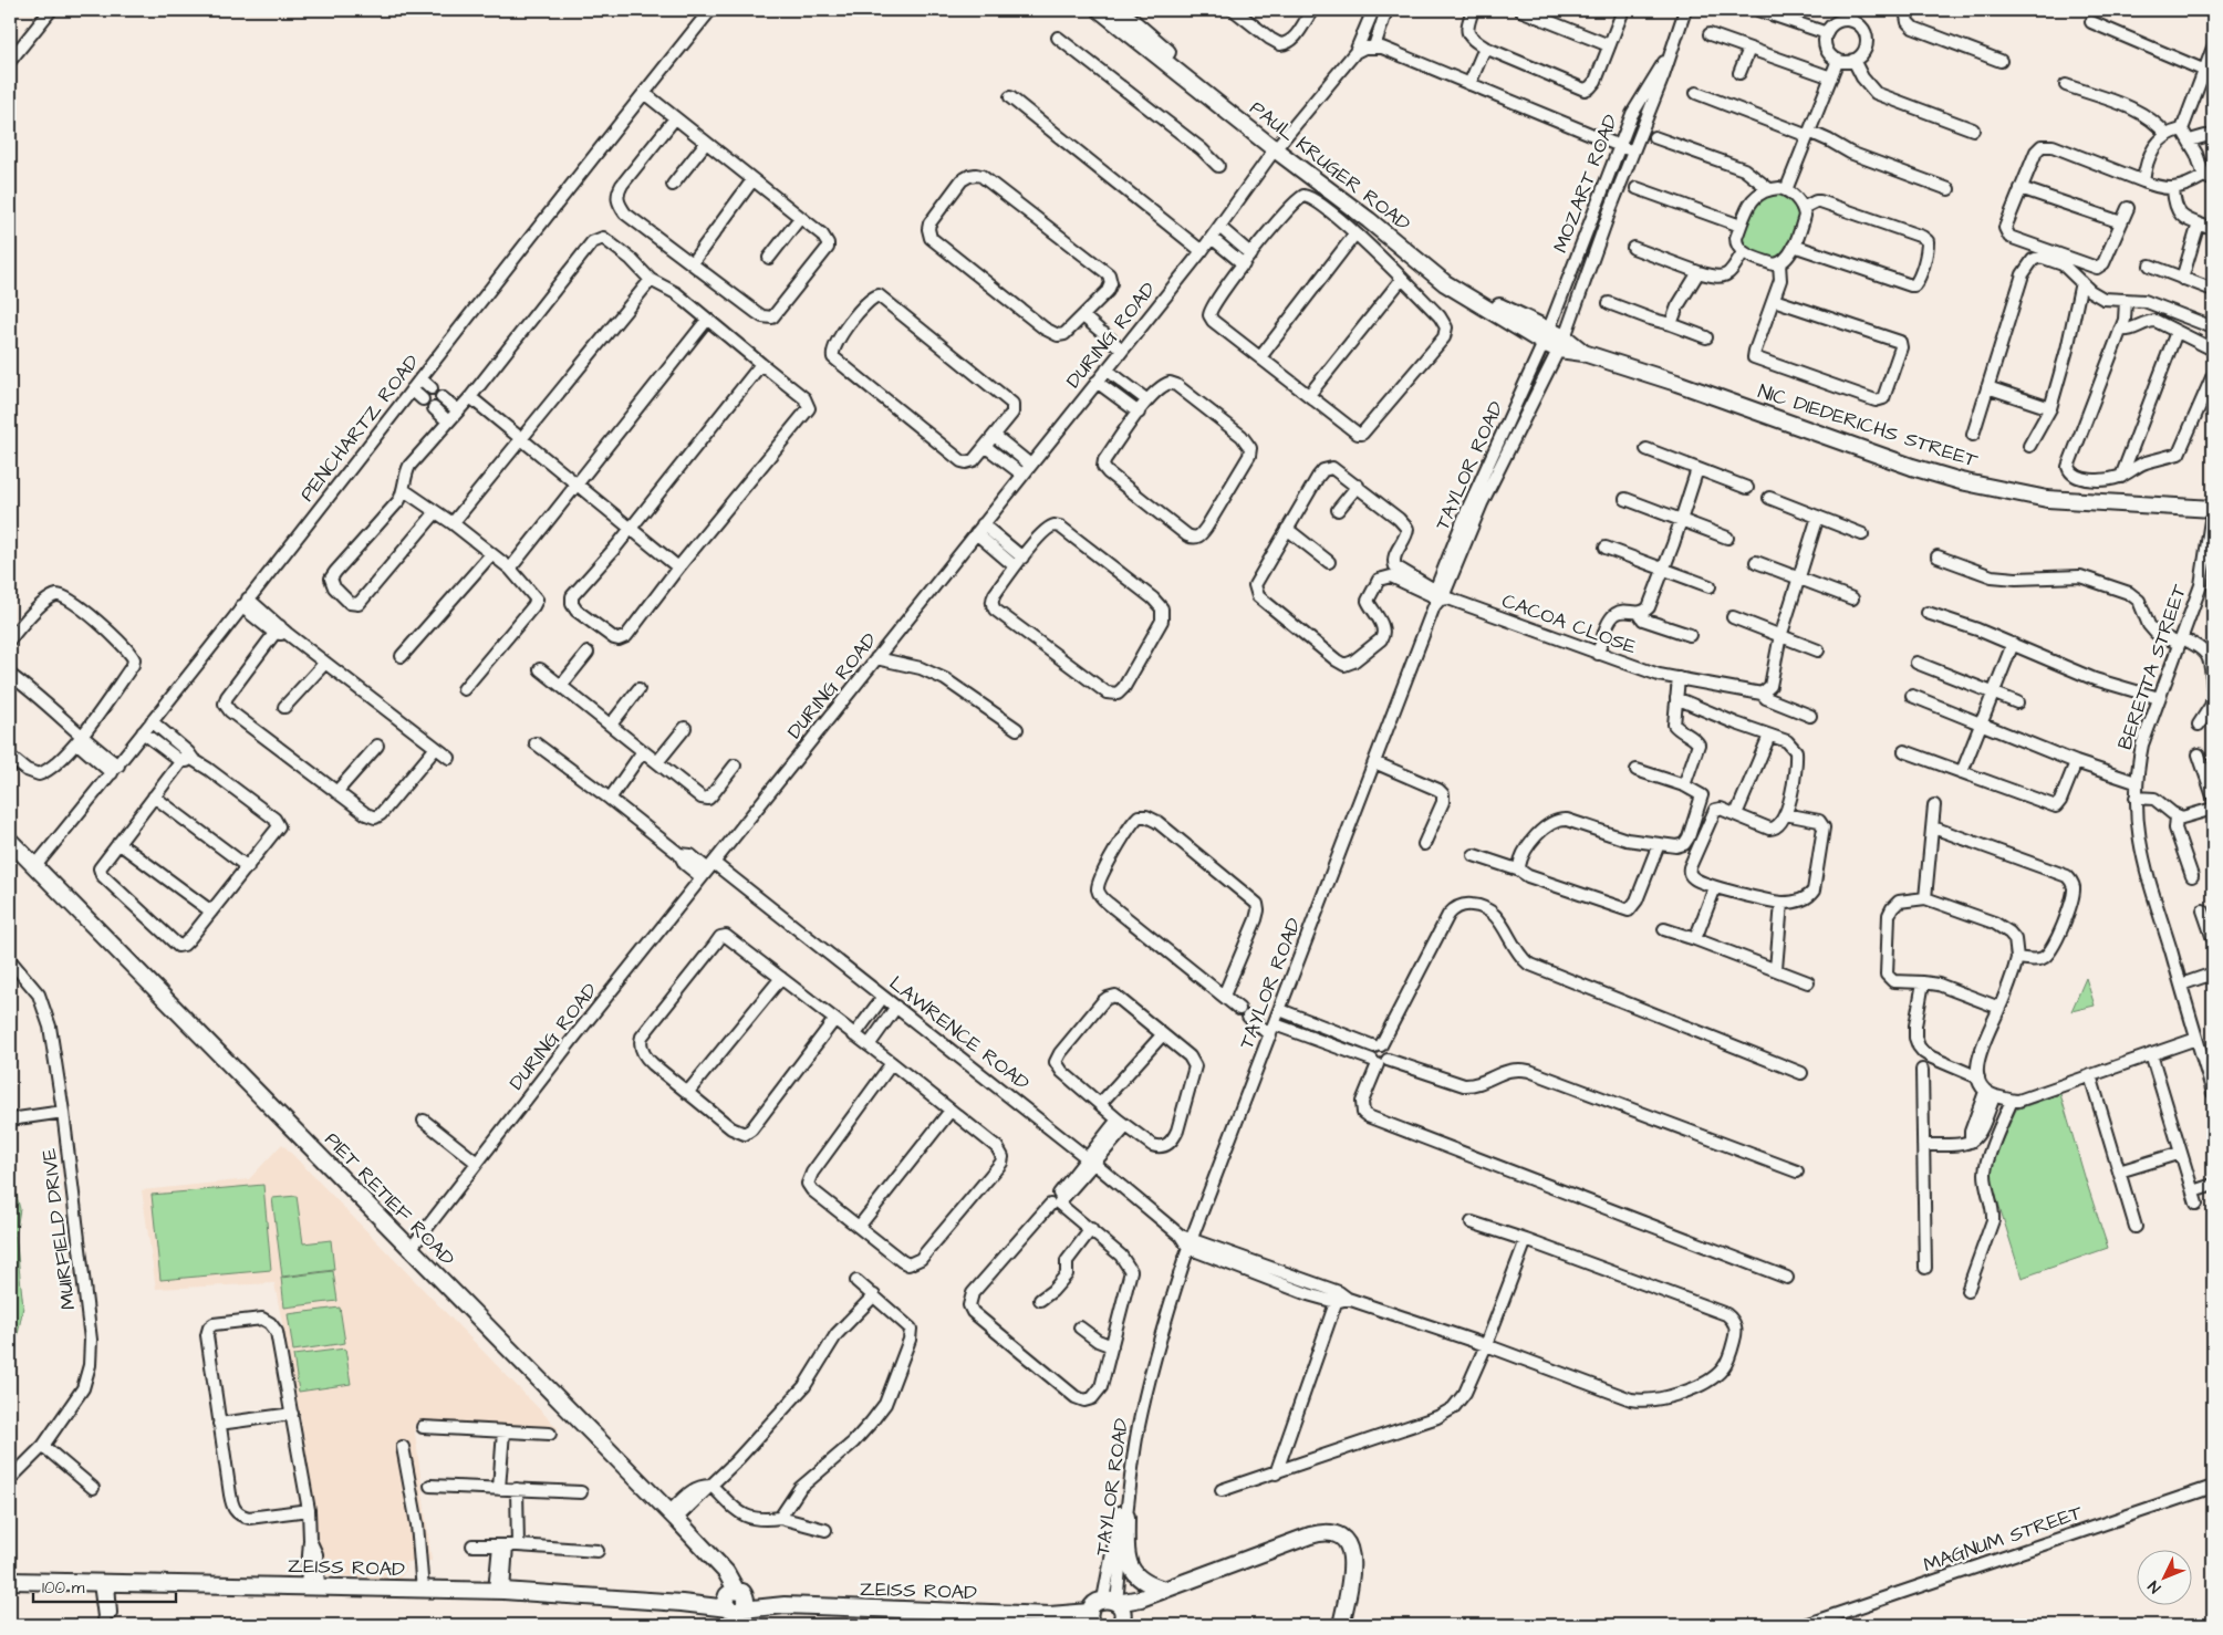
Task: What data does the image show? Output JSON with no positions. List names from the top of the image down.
{
  "streets": {
    "street": [
      "PAUL KRUGER ROAD",
      "MOZART ROAD",
      "DURING ROAD",
      "NIC DIEDERICHS STREET",
      "PENCHARTZ ROAD",
      "TAYLOR ROAD",
      "CACOA CLOSE",
      "BERETTA STREET",
      "LAWRENCE ROAD",
      "PIET RETIEF ROAD",
      "MUIRFIELD DRIVE",
      "MAGNUM STREET",
      "ZEISS ROAD"
    ]
  },
  "crossings": [
    ["PAUL KRUGER ROAD", "MOZART ROAD"],
    ["PAUL KRUGER ROAD", "DURING ROAD"],
    ["PAUL KRUGER ROAD", "NIC DIEDERICHS STREET"],
    ["PAUL KRUGER ROAD", "TAYLOR ROAD"],
    ["MOZART ROAD", "NIC DIEDERICHS STREET"],
    ["MOZART ROAD", "TAYLOR ROAD"],
    ["DURING ROAD", "LAWRENCE ROAD"],
    ["DURING ROAD", "PIET RETIEF ROAD"],
    ["NIC DIEDERICHS STREET", "TAYLOR ROAD"],
    ["NIC DIEDERICHS STREET", "BERETTA STREET"],
    ["PENCHARTZ ROAD", "PIET RETIEF ROAD"],
    ["TAYLOR ROAD", "CACOA CLOSE"],
    ["TAYLOR ROAD", "LAWRENCE ROAD"],
    ["PIET RETIEF ROAD", "ZEISS ROAD"]
  ],
  "scale_bar": "100 m",
  "north": "bottom left"
}
